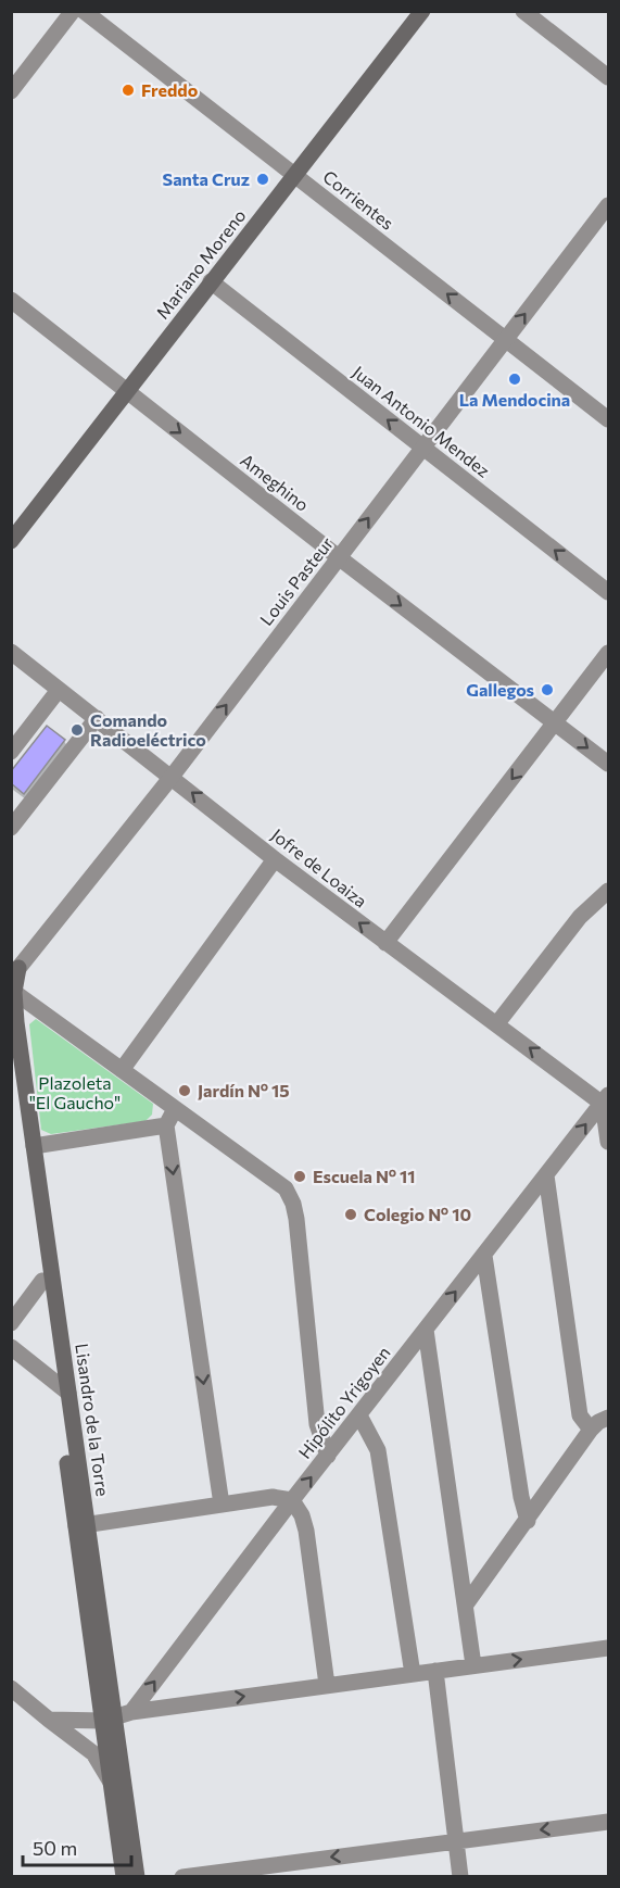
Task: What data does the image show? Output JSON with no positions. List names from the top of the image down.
{
  "streets": {
    "main road": ["Mariano Moreno", "Lisandro de la Torre"],
    "street": [
      "Corrientes",
      "Juan Antonio Mendez",
      "Ameghino",
      "Louis Pasteur",
      "Jofre de Loaiza",
      "Hipólito Yrigoyen"
    ]
  },
  "crossings": [
    ["Corrientes", "Mariano Moreno"],
    ["Corrientes", "Louis Pasteur"],
    ["Mariano Moreno", "Juan Antonio Mendez"],
    ["Mariano Moreno", "Ameghino"],
    ["Juan Antonio Mendez", "Louis Pasteur"],
    ["Ameghino", "Louis Pasteur"],
    ["Louis Pasteur", "Jofre de Loaiza"],
    ["Louis Pasteur", "Lisandro de la Torre"],
    ["Jofre de Loaiza", "Hipólito Yrigoyen"]
  ],
  "one_way": [
    "Corrientes",
    "Juan Antonio Mendez",
    "Ameghino",
    "Louis Pasteur",
    "Jofre de Loaiza",
    "Hipólito Yrigoyen"
  ],
  "parks": ["Plazoleta \"El Gaucho\""],
  "places": [
    "Freddo",
    "Santa Cruz",
    "La Mendocina",
    "Gallegos",
    "Comando Radioeléctrico",
    "Jardín Nº 15",
    "Escuela Nº 11",
    "Colegio Nº 10"
  ],
  "scale_bar": "50 m"
}
